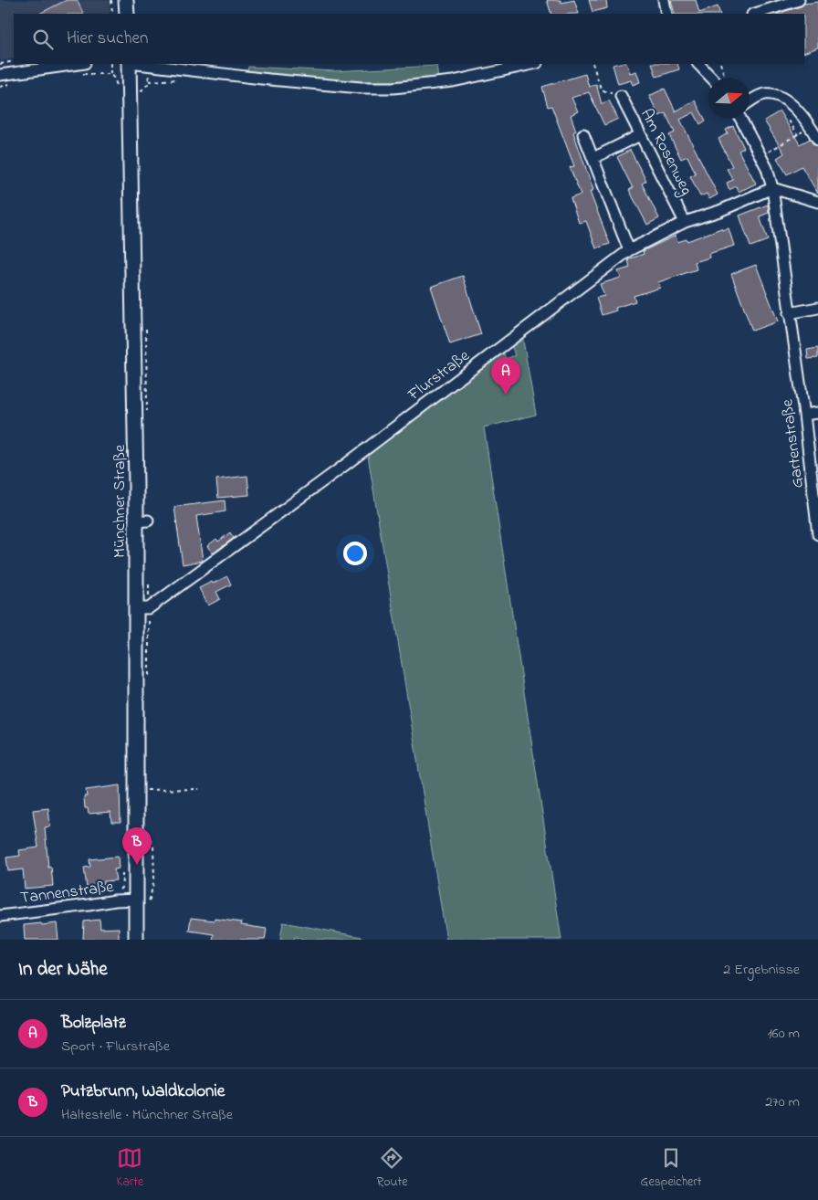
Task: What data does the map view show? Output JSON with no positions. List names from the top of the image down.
{
  "streets": {
    "main road": ["Münchner Straße"],
    "street": [
      "Am Rosenweg",
      "Flurstraße",
      "Gartenstraße",
      "Tannenstraße"
    ]
  },
  "crossings": [
    ["Am Rosenweg", "Flurstraße"],
    ["Flurstraße", "Gartenstraße"],
    ["Flurstraße", "Münchner Straße"],
    ["Münchner Straße", "Tannenstraße"]
  ],
  "north": "right",
  "page": {
    "search": "Hier suchen",
    "pins": ["A", "B"],
    "heading": ["In der Nähe", "2 Ergebnisse"],
    "list": [
      {
        "mark": "A",
        "name": "Bolzplatz",
        "note": "Sport · Flurstraße",
        "value": "160 m"
      },
      {
        "mark": "B",
        "name": "Putzbrunn, Waldkolonie",
        "note": "Haltestelle · Münchner Straße",
        "value": "270 m"
      }
    ],
    "nav": ["Karte", "Route", "Gespeichert"]
  }
}
